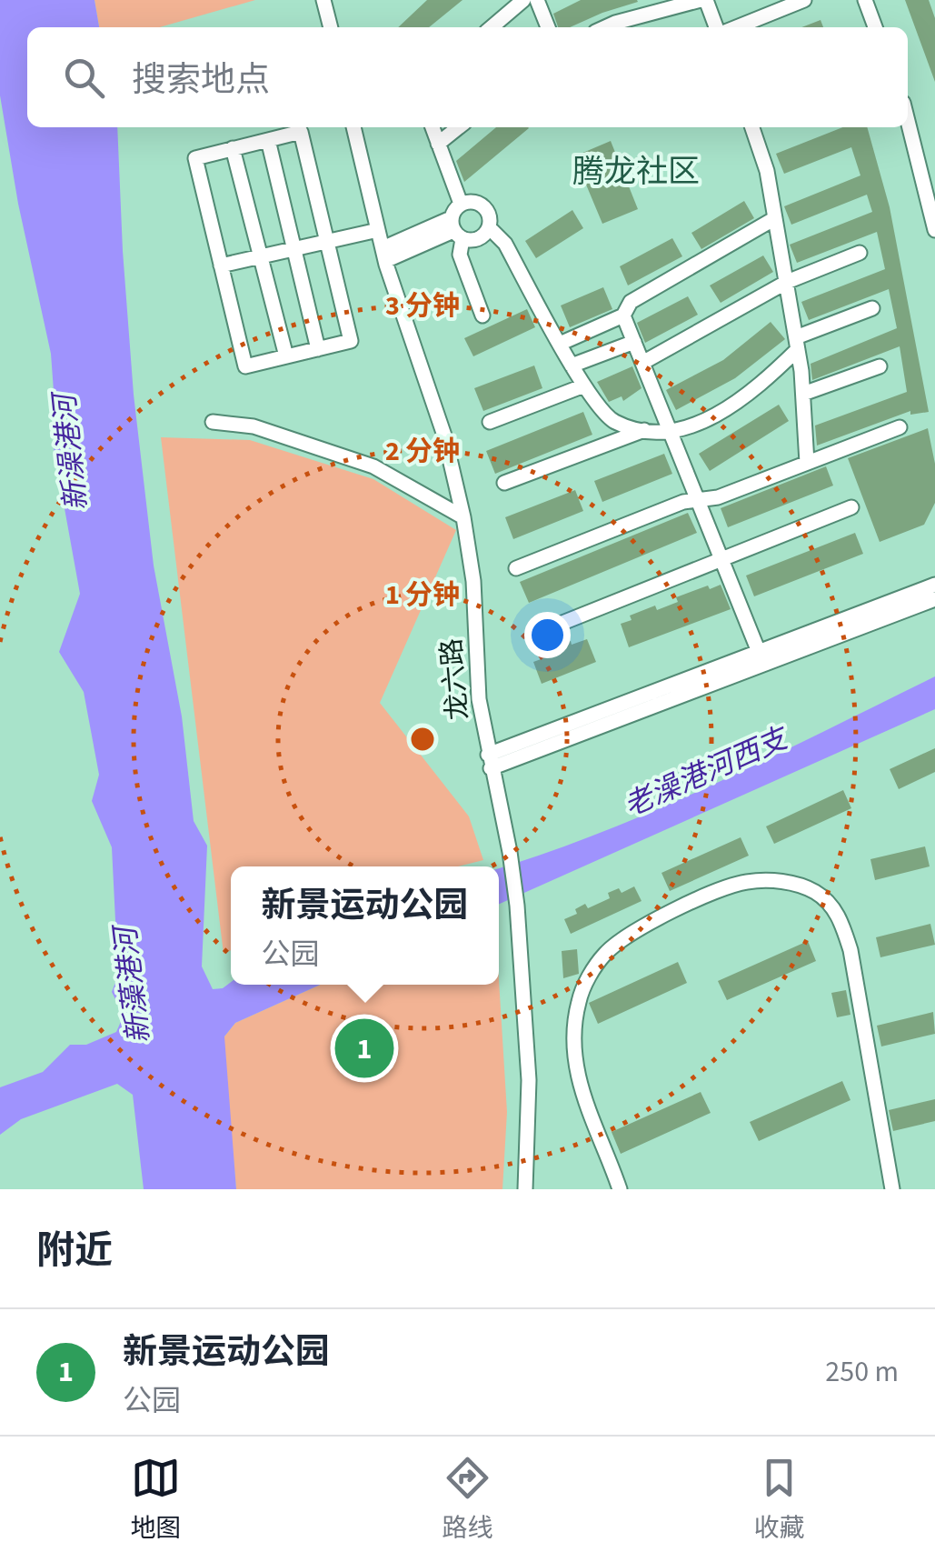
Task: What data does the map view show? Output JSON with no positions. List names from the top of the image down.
{
  "streets": {
    "street": ["龙六路"]
  },
  "districts": ["腾龙社区"],
  "water": ["新澡港河", "老澡港河西支", "新藻港河"],
  "page": {
    "search": "搜索地点",
    "popup": ["新景运动公园", "公园"],
    "pins": "1",
    "heading": "附近",
    "list": [
      {
        "mark": "1",
        "name": "新景运动公园",
        "note": "公园",
        "value": "250 m"
      }
    ],
    "nav": ["地图", "路线", "收藏"]
  },
  "rings": ["3 分钟", "2 分钟", "1 分钟"]
}
